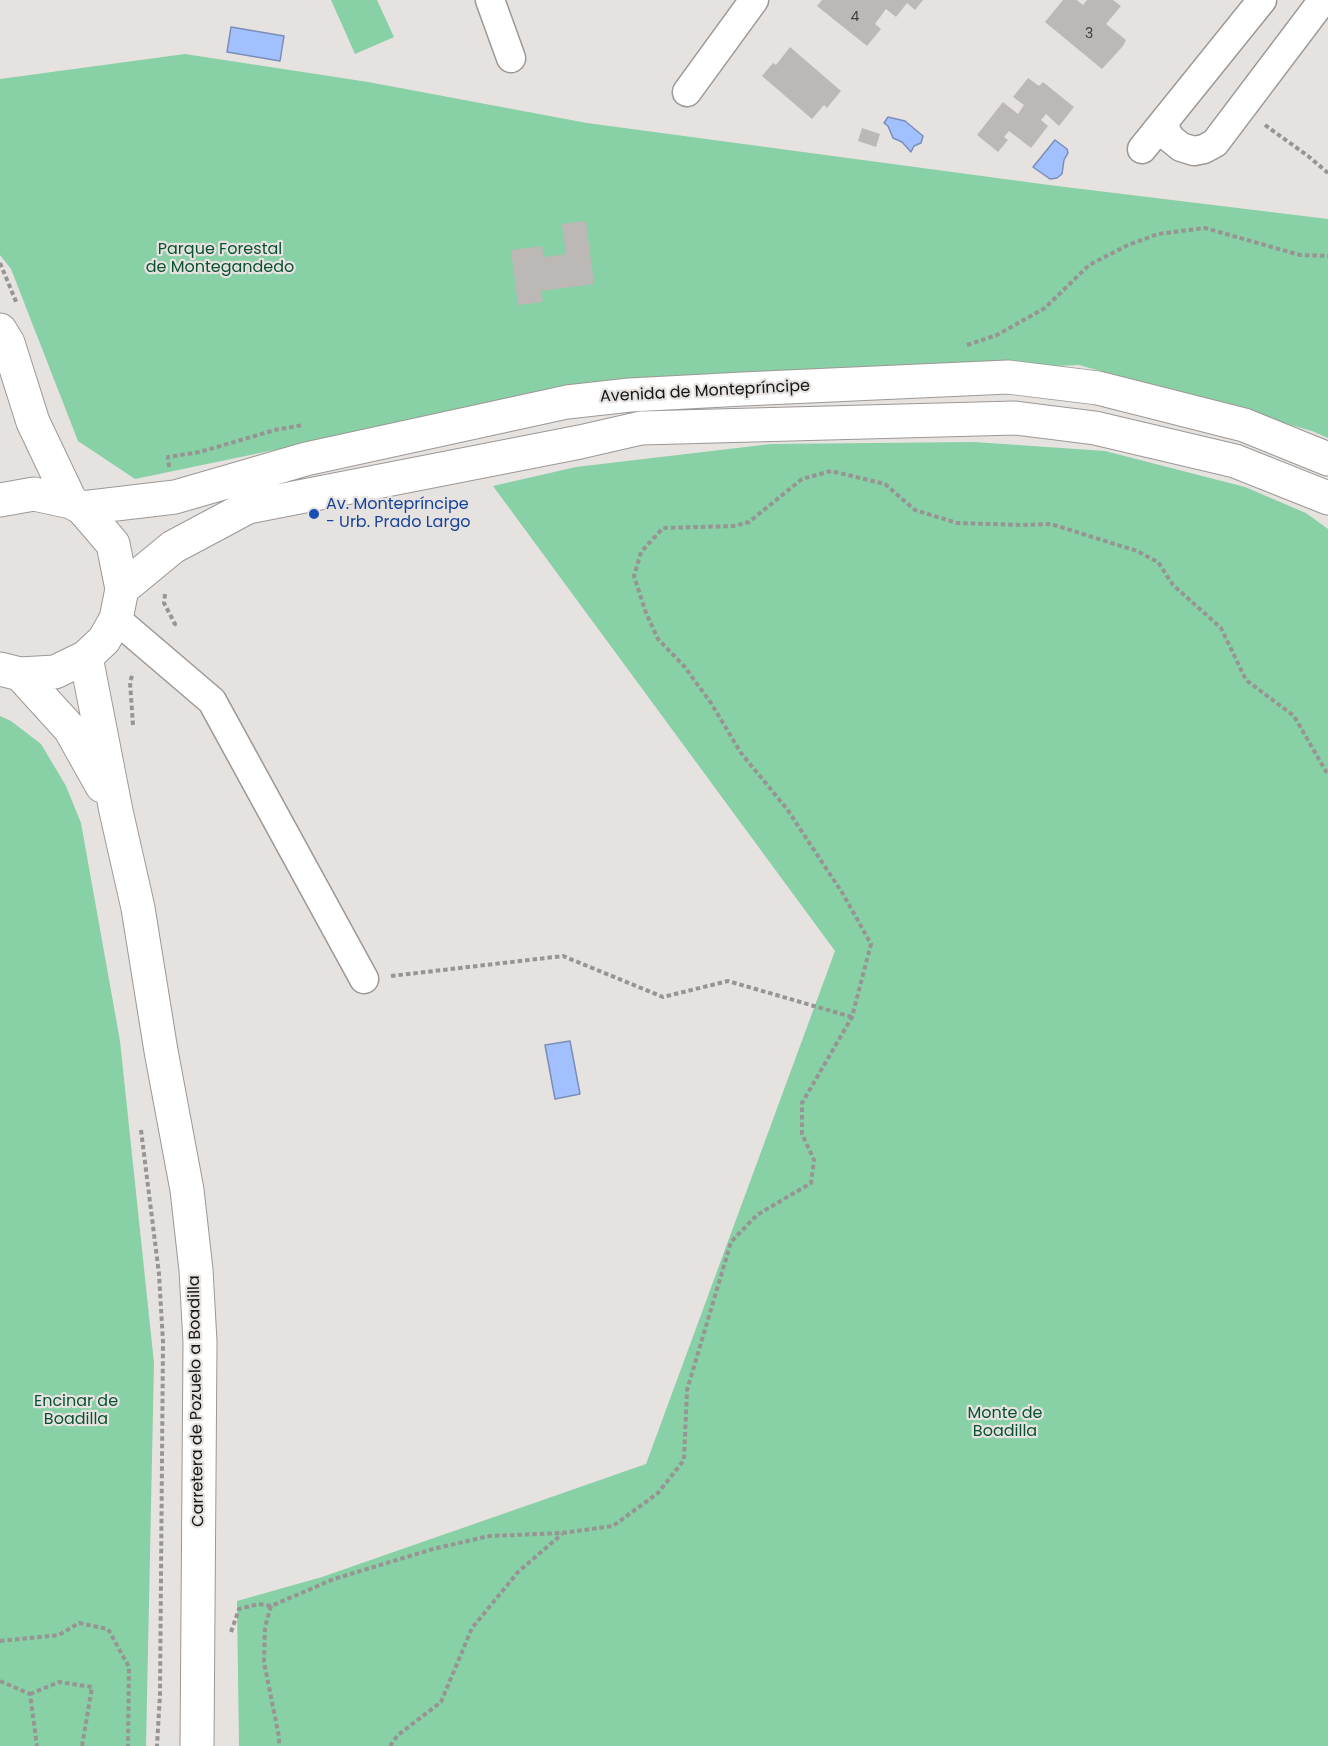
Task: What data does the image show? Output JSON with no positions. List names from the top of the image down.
{
  "streets": {
    "street": ["Avenida de Montepríncipe", "Carretera de Pozuelo a Boadilla"]
  },
  "crossings": [
    ["Avenida de Montepríncipe", "Carretera de Pozuelo a Boadilla"]
  ],
  "parks": ["Parque Forestal de Montegandedo", "Encinar de Boadilla", "Monte de Boadilla"],
  "places": ["Av. Montepríncipe - Urb. Prado Largo"],
  "house_numbers": ["4", "3"]
}
